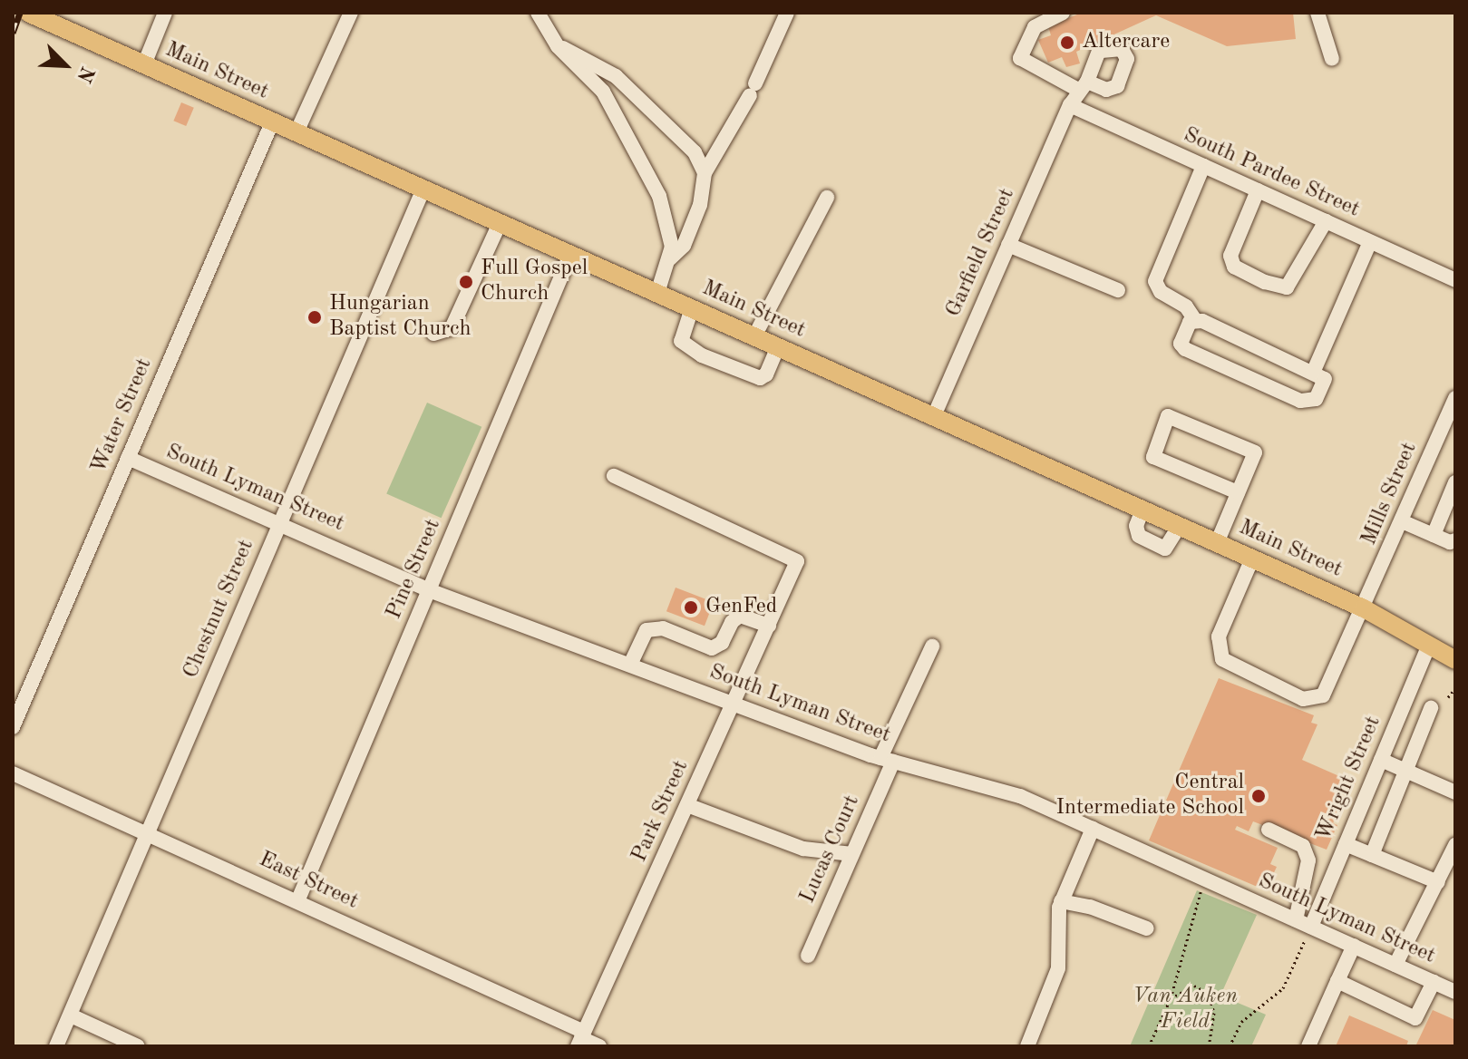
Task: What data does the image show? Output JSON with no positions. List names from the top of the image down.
{
  "streets": {
    "main road": ["Main Street"],
    "street": [
      "South Pardee Street",
      "Garfield Street",
      "Water Street",
      "South Lyman Street",
      "Mills Street",
      "Pine Street",
      "Chestnut Street",
      "Wright Street",
      "Park Street",
      "Lucas Court",
      "East Street"
    ]
  },
  "crossings": [
    ["Main Street", "Garfield Street"],
    ["Main Street", "Water Street"],
    ["Main Street", "Mills Street"],
    ["Main Street", "Pine Street"],
    ["Main Street", "Chestnut Street"],
    ["Main Street", "Wright Street"],
    ["South Pardee Street", "Garfield Street"],
    ["Water Street", "South Lyman Street"],
    ["South Lyman Street", "Pine Street"],
    ["South Lyman Street", "Chestnut Street"],
    ["South Lyman Street", "Wright Street"],
    ["South Lyman Street", "Park Street"],
    ["South Lyman Street", "Lucas Court"],
    ["Pine Street", "East Street"],
    ["Chestnut Street", "East Street"],
    ["Park Street", "East Street"]
  ],
  "parks": ["Van Auken Field"],
  "places": [
    "Altercare",
    "Full Gospel Church",
    "Hungarian Baptist Church",
    "GenFed",
    "Central Intermediate School"
  ],
  "north": "bottom right"
}
